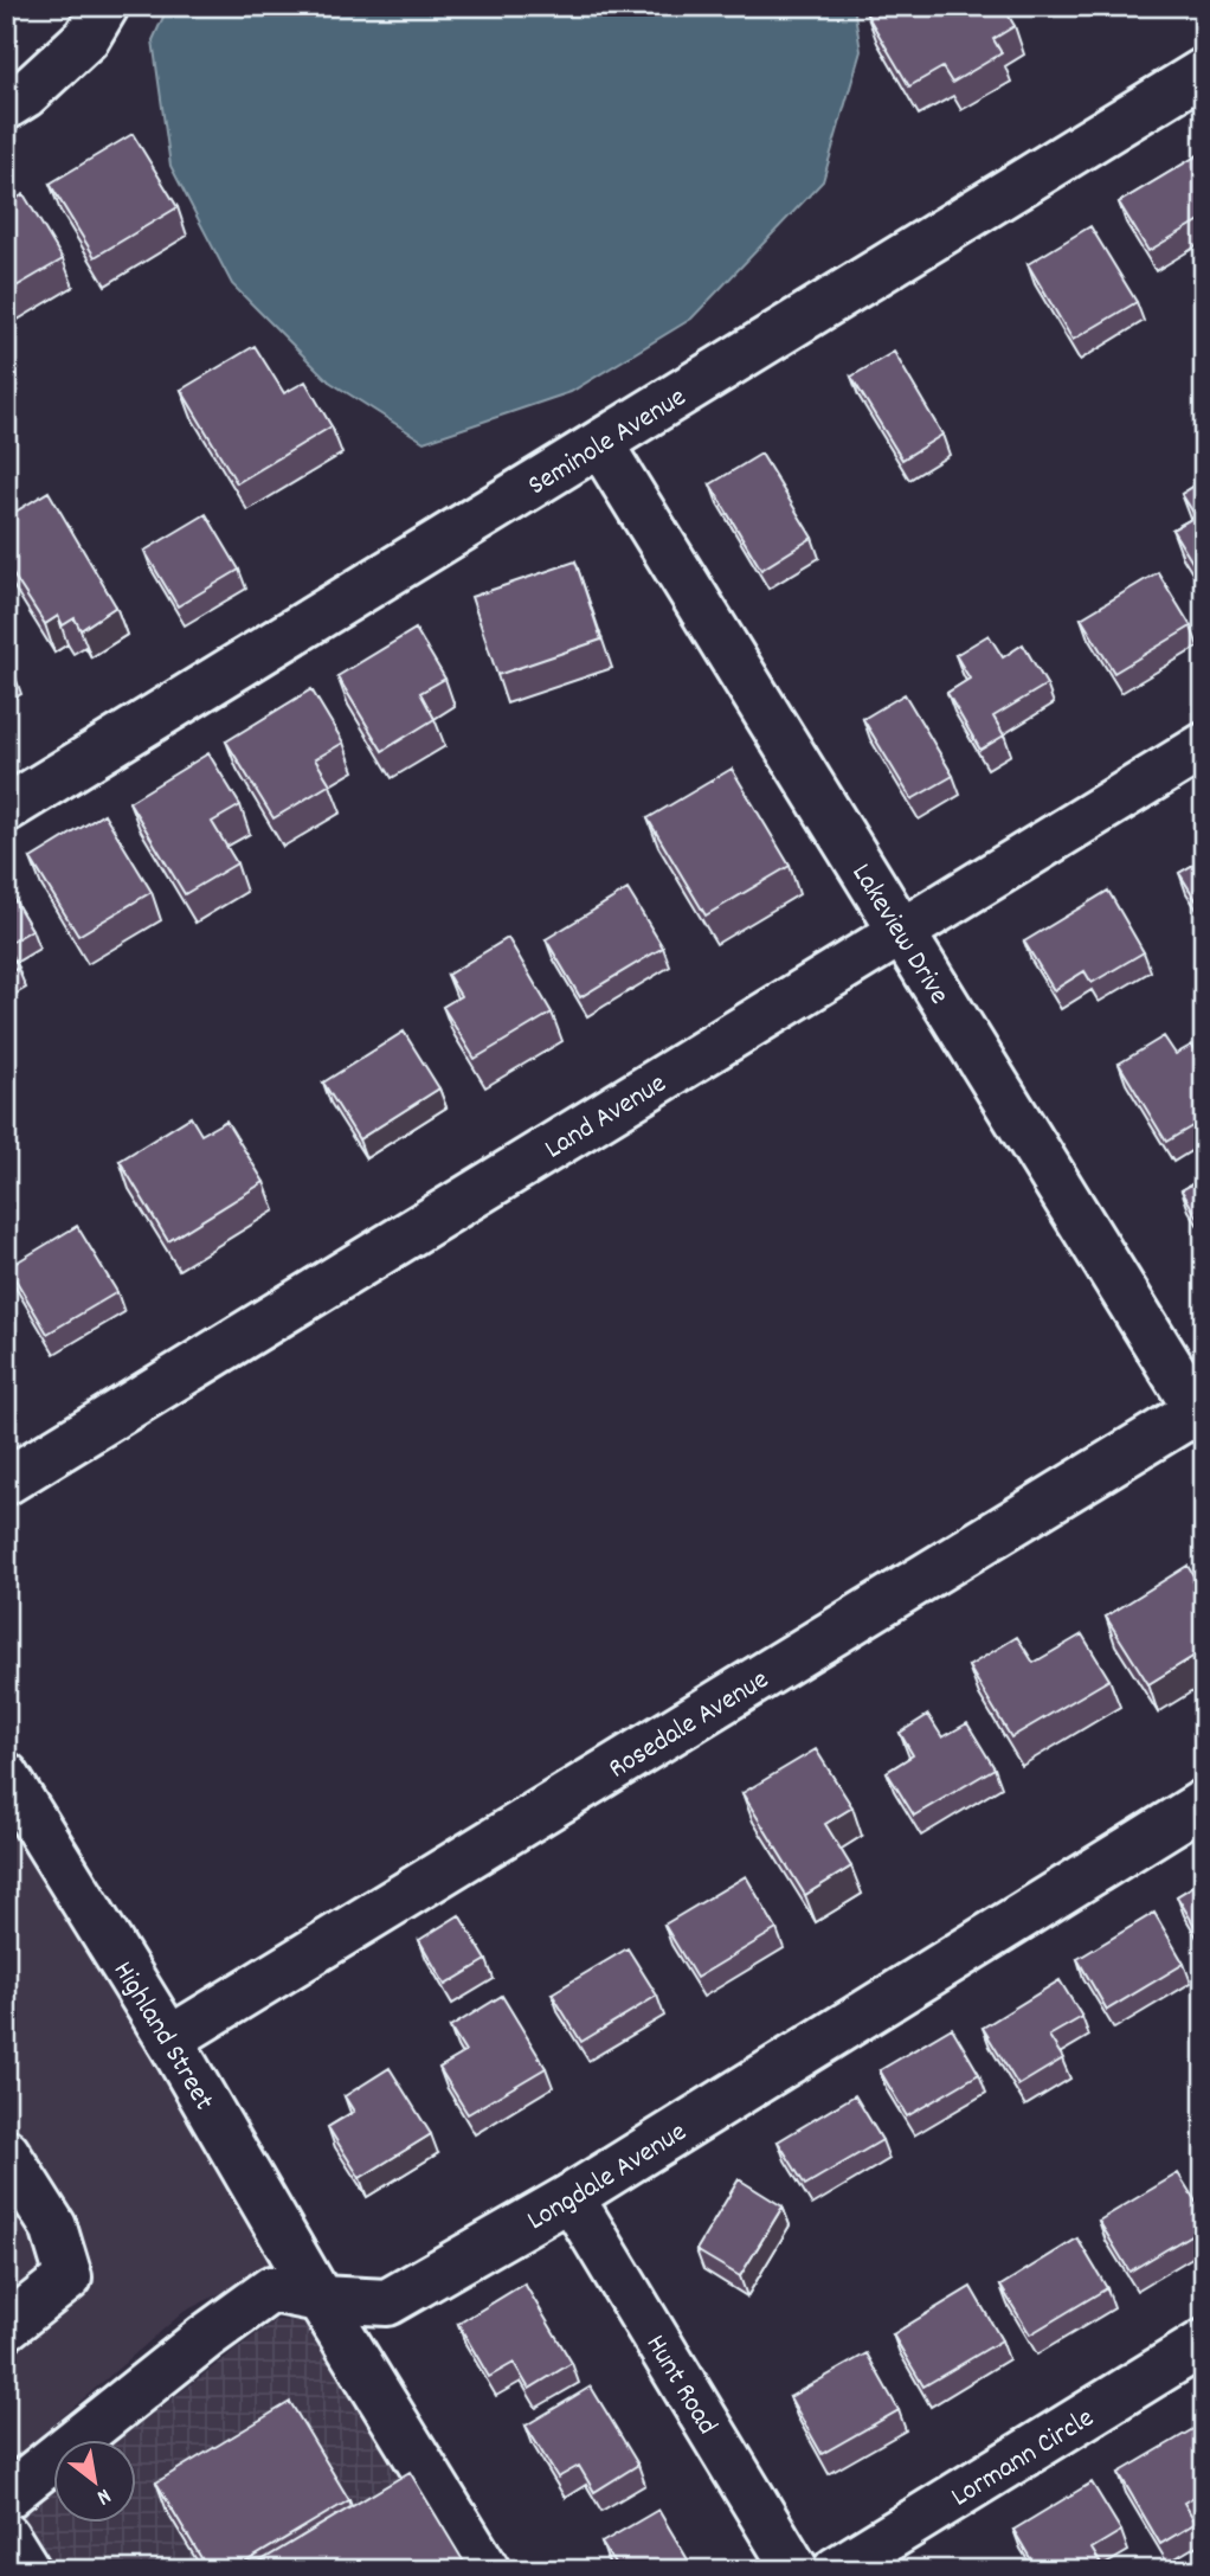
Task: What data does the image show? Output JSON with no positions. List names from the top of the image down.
{
  "streets": {
    "street": [
      "Seminole Avenue",
      "Lakeview Drive",
      "Land Avenue",
      "Rosedale Avenue",
      "Highland Street",
      "Longdale Avenue",
      "Hunt Road",
      "Lormann Circle"
    ]
  },
  "crossings": [
    ["Seminole Avenue", "Lakeview Drive"],
    ["Lakeview Drive", "Land Avenue"],
    ["Lakeview Drive", "Rosedale Avenue"],
    ["Rosedale Avenue", "Highland Street"],
    ["Highland Street", "Longdale Avenue"],
    ["Longdale Avenue", "Hunt Road"]
  ],
  "north": "bottom right"
}
